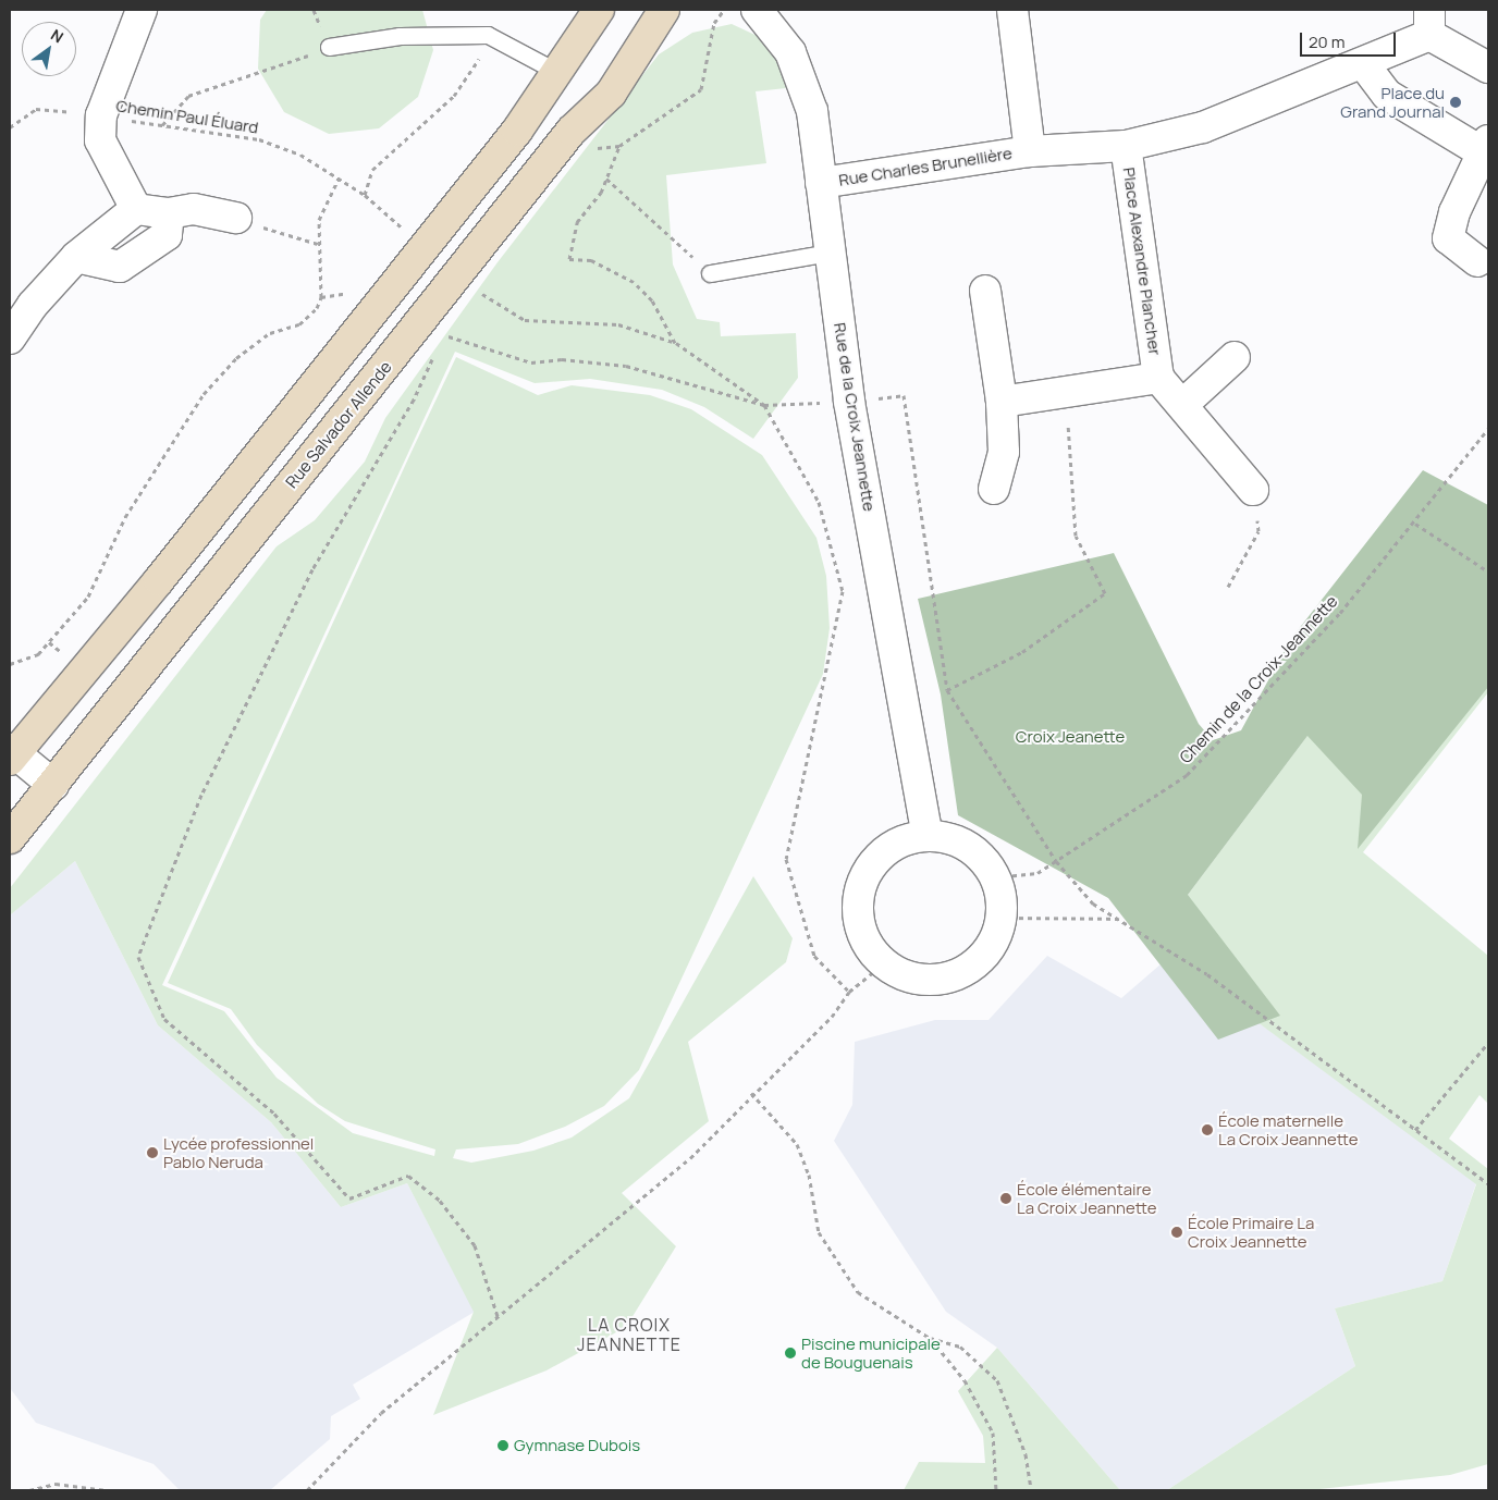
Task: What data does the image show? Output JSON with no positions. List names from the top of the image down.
{
  "streets": {
    "street": [
      "Rue Charles Brunellière",
      "Place Alexandre Plancher",
      "Rue de la Croix Jeannette",
      "Rue Salvador Allende"
    ],
    "path": ["Chemin Paul Éluard", "Chemin de la Croix-Jeannette"]
  },
  "crossings": [
    ["Rue Charles Brunellière", "Place Alexandre Plancher"],
    ["Rue Charles Brunellière", "Rue de la Croix Jeannette"],
    ["Rue de la Croix Jeannette", "Chemin de la Croix-Jeannette"]
  ],
  "districts": ["LA CROIX JEANNETTE"],
  "parks": ["Croix Jeanette"],
  "places": [
    "Place du Grand Journal",
    "École maternelle La Croix Jeannette",
    "Lycée professionnel Pablo Neruda",
    "École élémentaire La Croix Jeannette",
    "École Primaire La Croix Jeannette",
    "Piscine municipale de Bouguenais",
    "Gymnase Dubois"
  ],
  "scale_bar": "20 m",
  "north": "top right"
}
